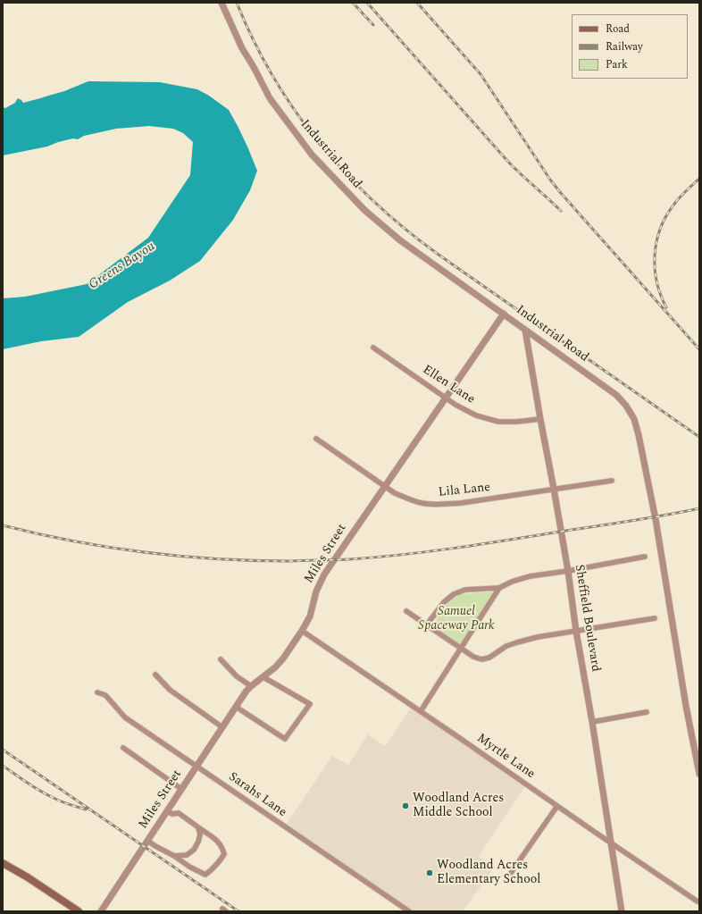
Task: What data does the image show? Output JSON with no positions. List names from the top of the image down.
{
  "streets": {
    "street": [
      "Industrial Road",
      "Ellen Lane",
      "Lila Lane",
      "Miles Street",
      "Sheffield Boulevard",
      "Myrtle Lane",
      "Sarahs Lane"
    ]
  },
  "crossings": [
    ["Industrial Road", "Miles Street"],
    ["Industrial Road", "Sheffield Boulevard"],
    ["Ellen Lane", "Miles Street"],
    ["Ellen Lane", "Sheffield Boulevard"],
    ["Lila Lane", "Miles Street"],
    ["Lila Lane", "Sheffield Boulevard"],
    ["Miles Street", "Myrtle Lane"],
    ["Miles Street", "Sarahs Lane"],
    ["Sheffield Boulevard", "Myrtle Lane"]
  ],
  "water": ["Greens Bayou"],
  "parks": ["Samuel Spaceway Park"],
  "places": ["Woodland Acres Middle School", "Woodland Acres Elementary School"],
  "legend": ["Road", "Railway", "Park"]
}
